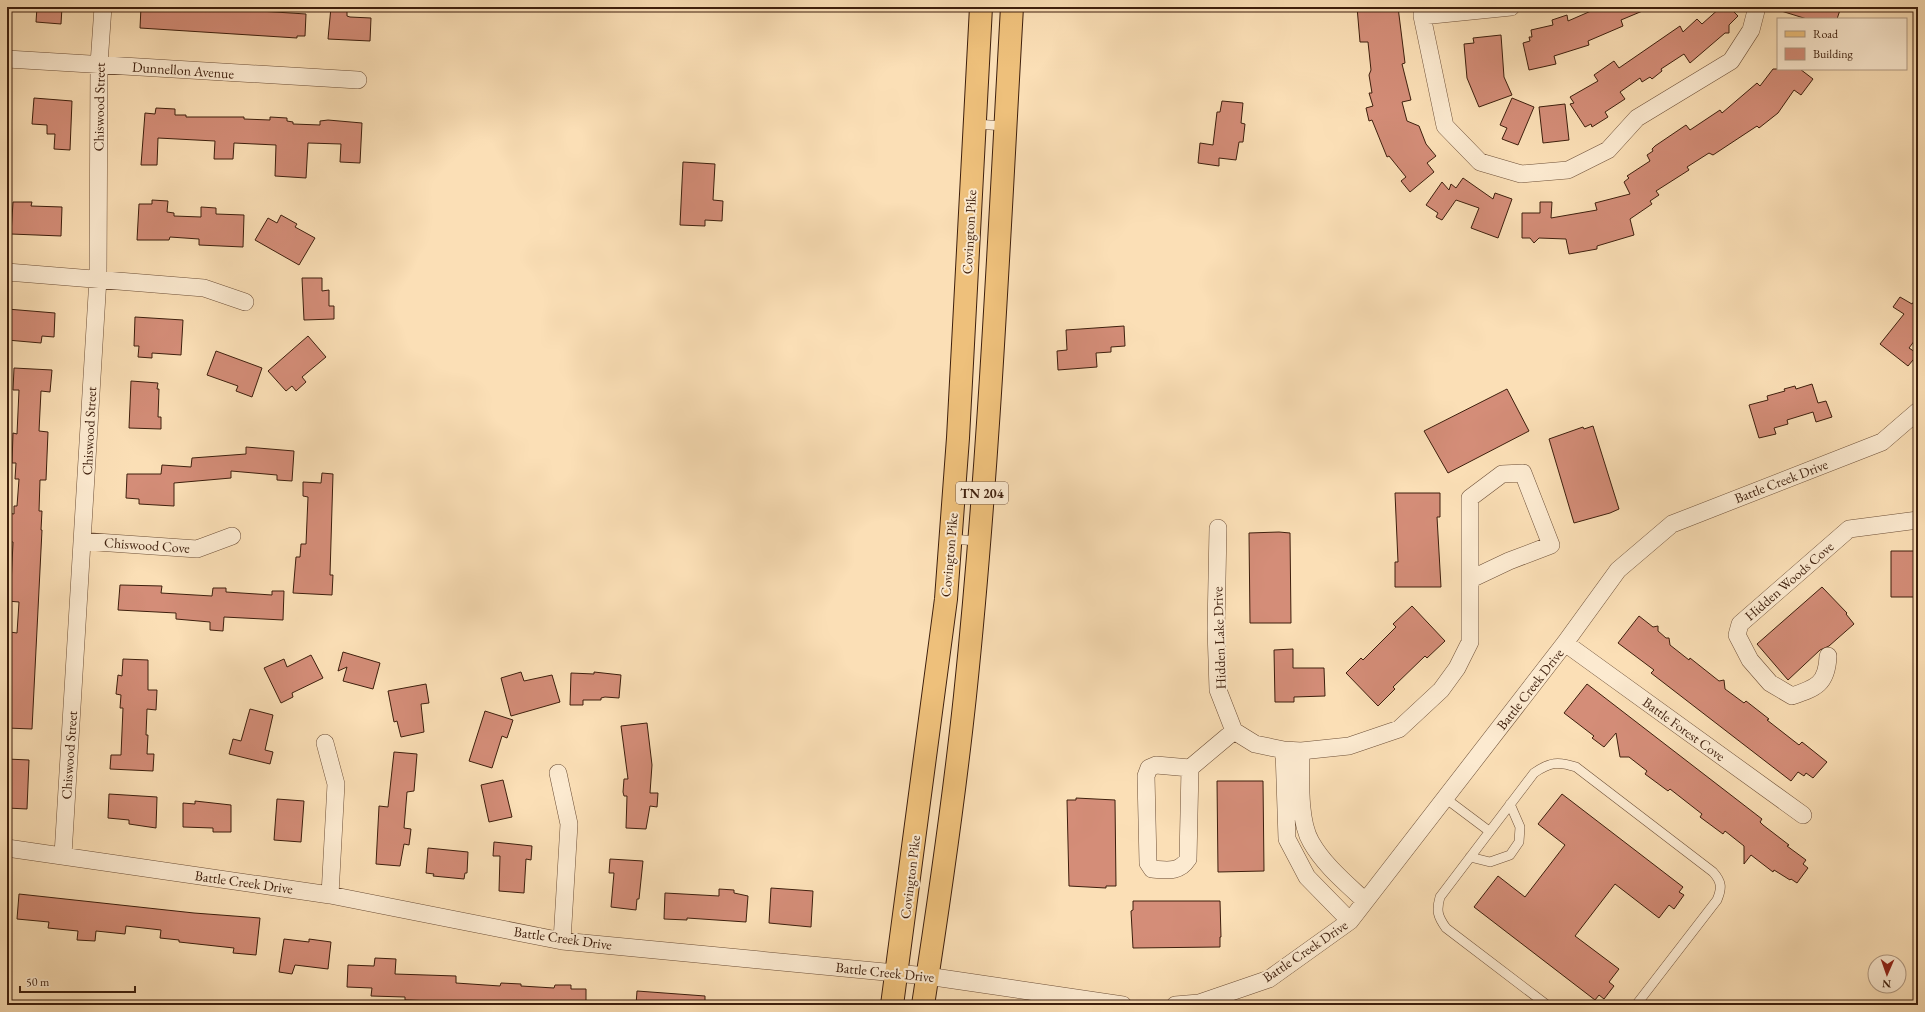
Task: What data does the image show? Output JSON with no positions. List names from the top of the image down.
{
  "streets": {
    "main road": ["Covington Pike", "TN 204"],
    "street": [
      "Dunnellon Avenue",
      "Chiswood Street",
      "Battle Creek Drive",
      "Chiswood Cove",
      "Hidden Woods Cove",
      "Hidden Lake Drive",
      "Battle Forest Cove"
    ]
  },
  "crossings": [
    ["Dunnellon Avenue", "Chiswood Street"],
    ["Chiswood Street", "Battle Creek Drive"],
    ["Chiswood Street", "Chiswood Cove"],
    ["Covington Pike", "Battle Creek Drive"],
    ["Battle Creek Drive", "Battle Forest Cove"]
  ],
  "legend": ["Road", "Building"],
  "scale_bar": "50 m",
  "north": "bottom"
}
